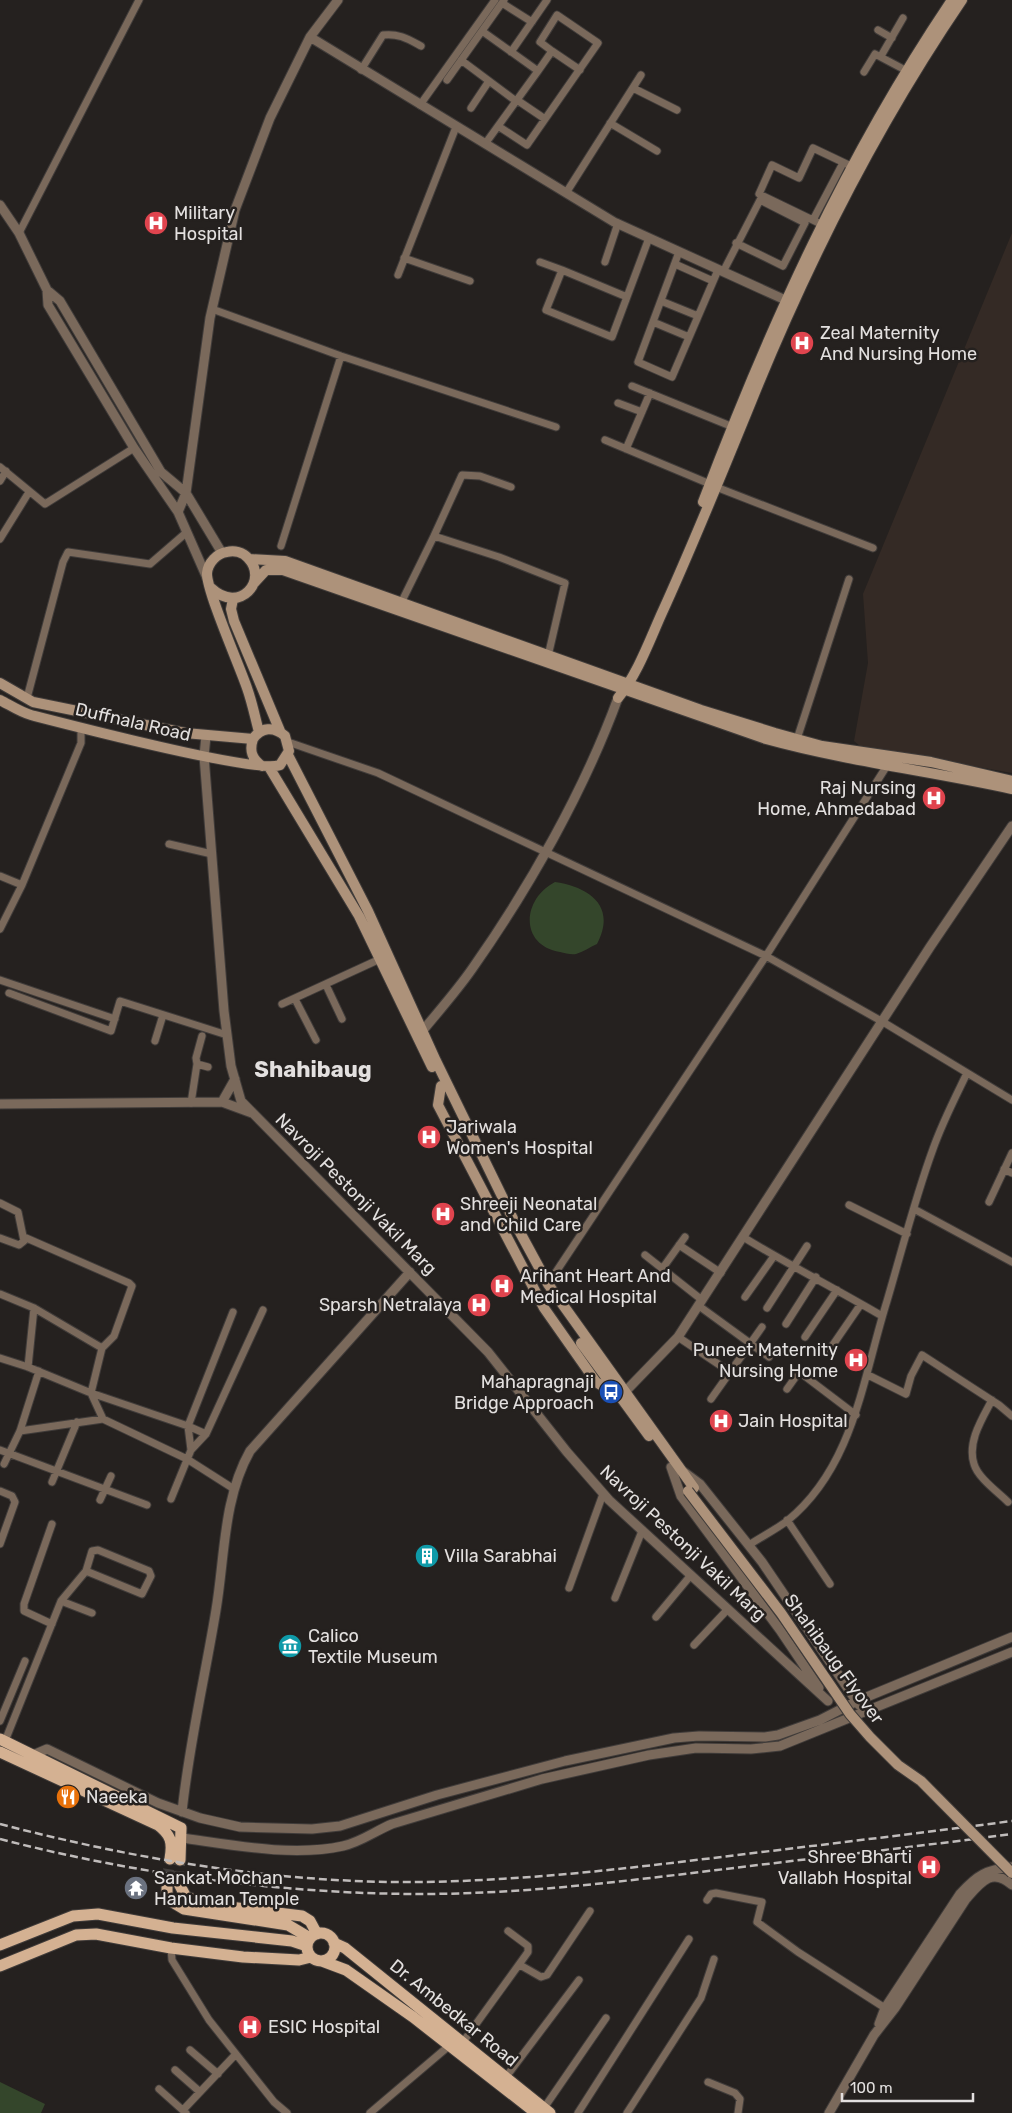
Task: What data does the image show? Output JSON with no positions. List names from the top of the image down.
{
  "streets": {
    "main road": ["Duffnala Road", "Shahibaug Flyover", "Dr. Ambedkar Road"],
    "street": ["Navroji Pestonji Vakil Marg"]
  },
  "crossings": [
    ["Duffnala Road", "Navroji Pestonji Vakil Marg"]
  ],
  "districts": ["Shahibaug"],
  "places": {
    "hospital": [
      "Military Hospital",
      "Zeal Maternity And Nursing Home",
      "Raj Nursing Home, Ahmedabad",
      "Jariwala Women's Hospital",
      "Shreeji Neonatal and Child Care",
      "Arihant Heart And Medical Hospital",
      "Sparsh Netralaya",
      "Puneet Maternity Nursing Home",
      "Jain Hospital",
      "Shree Bharti Vallabh Hospital",
      "ESIC Hospital"
    ],
    "bus stop": ["Mahapragnaji Bridge Approach"],
    "building": ["Villa Sarabhai"],
    "museum": ["Calico Textile Museum"],
    "restaurant": ["Naeeka"],
    "temple": ["Sankat Mochan Hanuman Temple"]
  },
  "scale_bar": "100 m"
}
